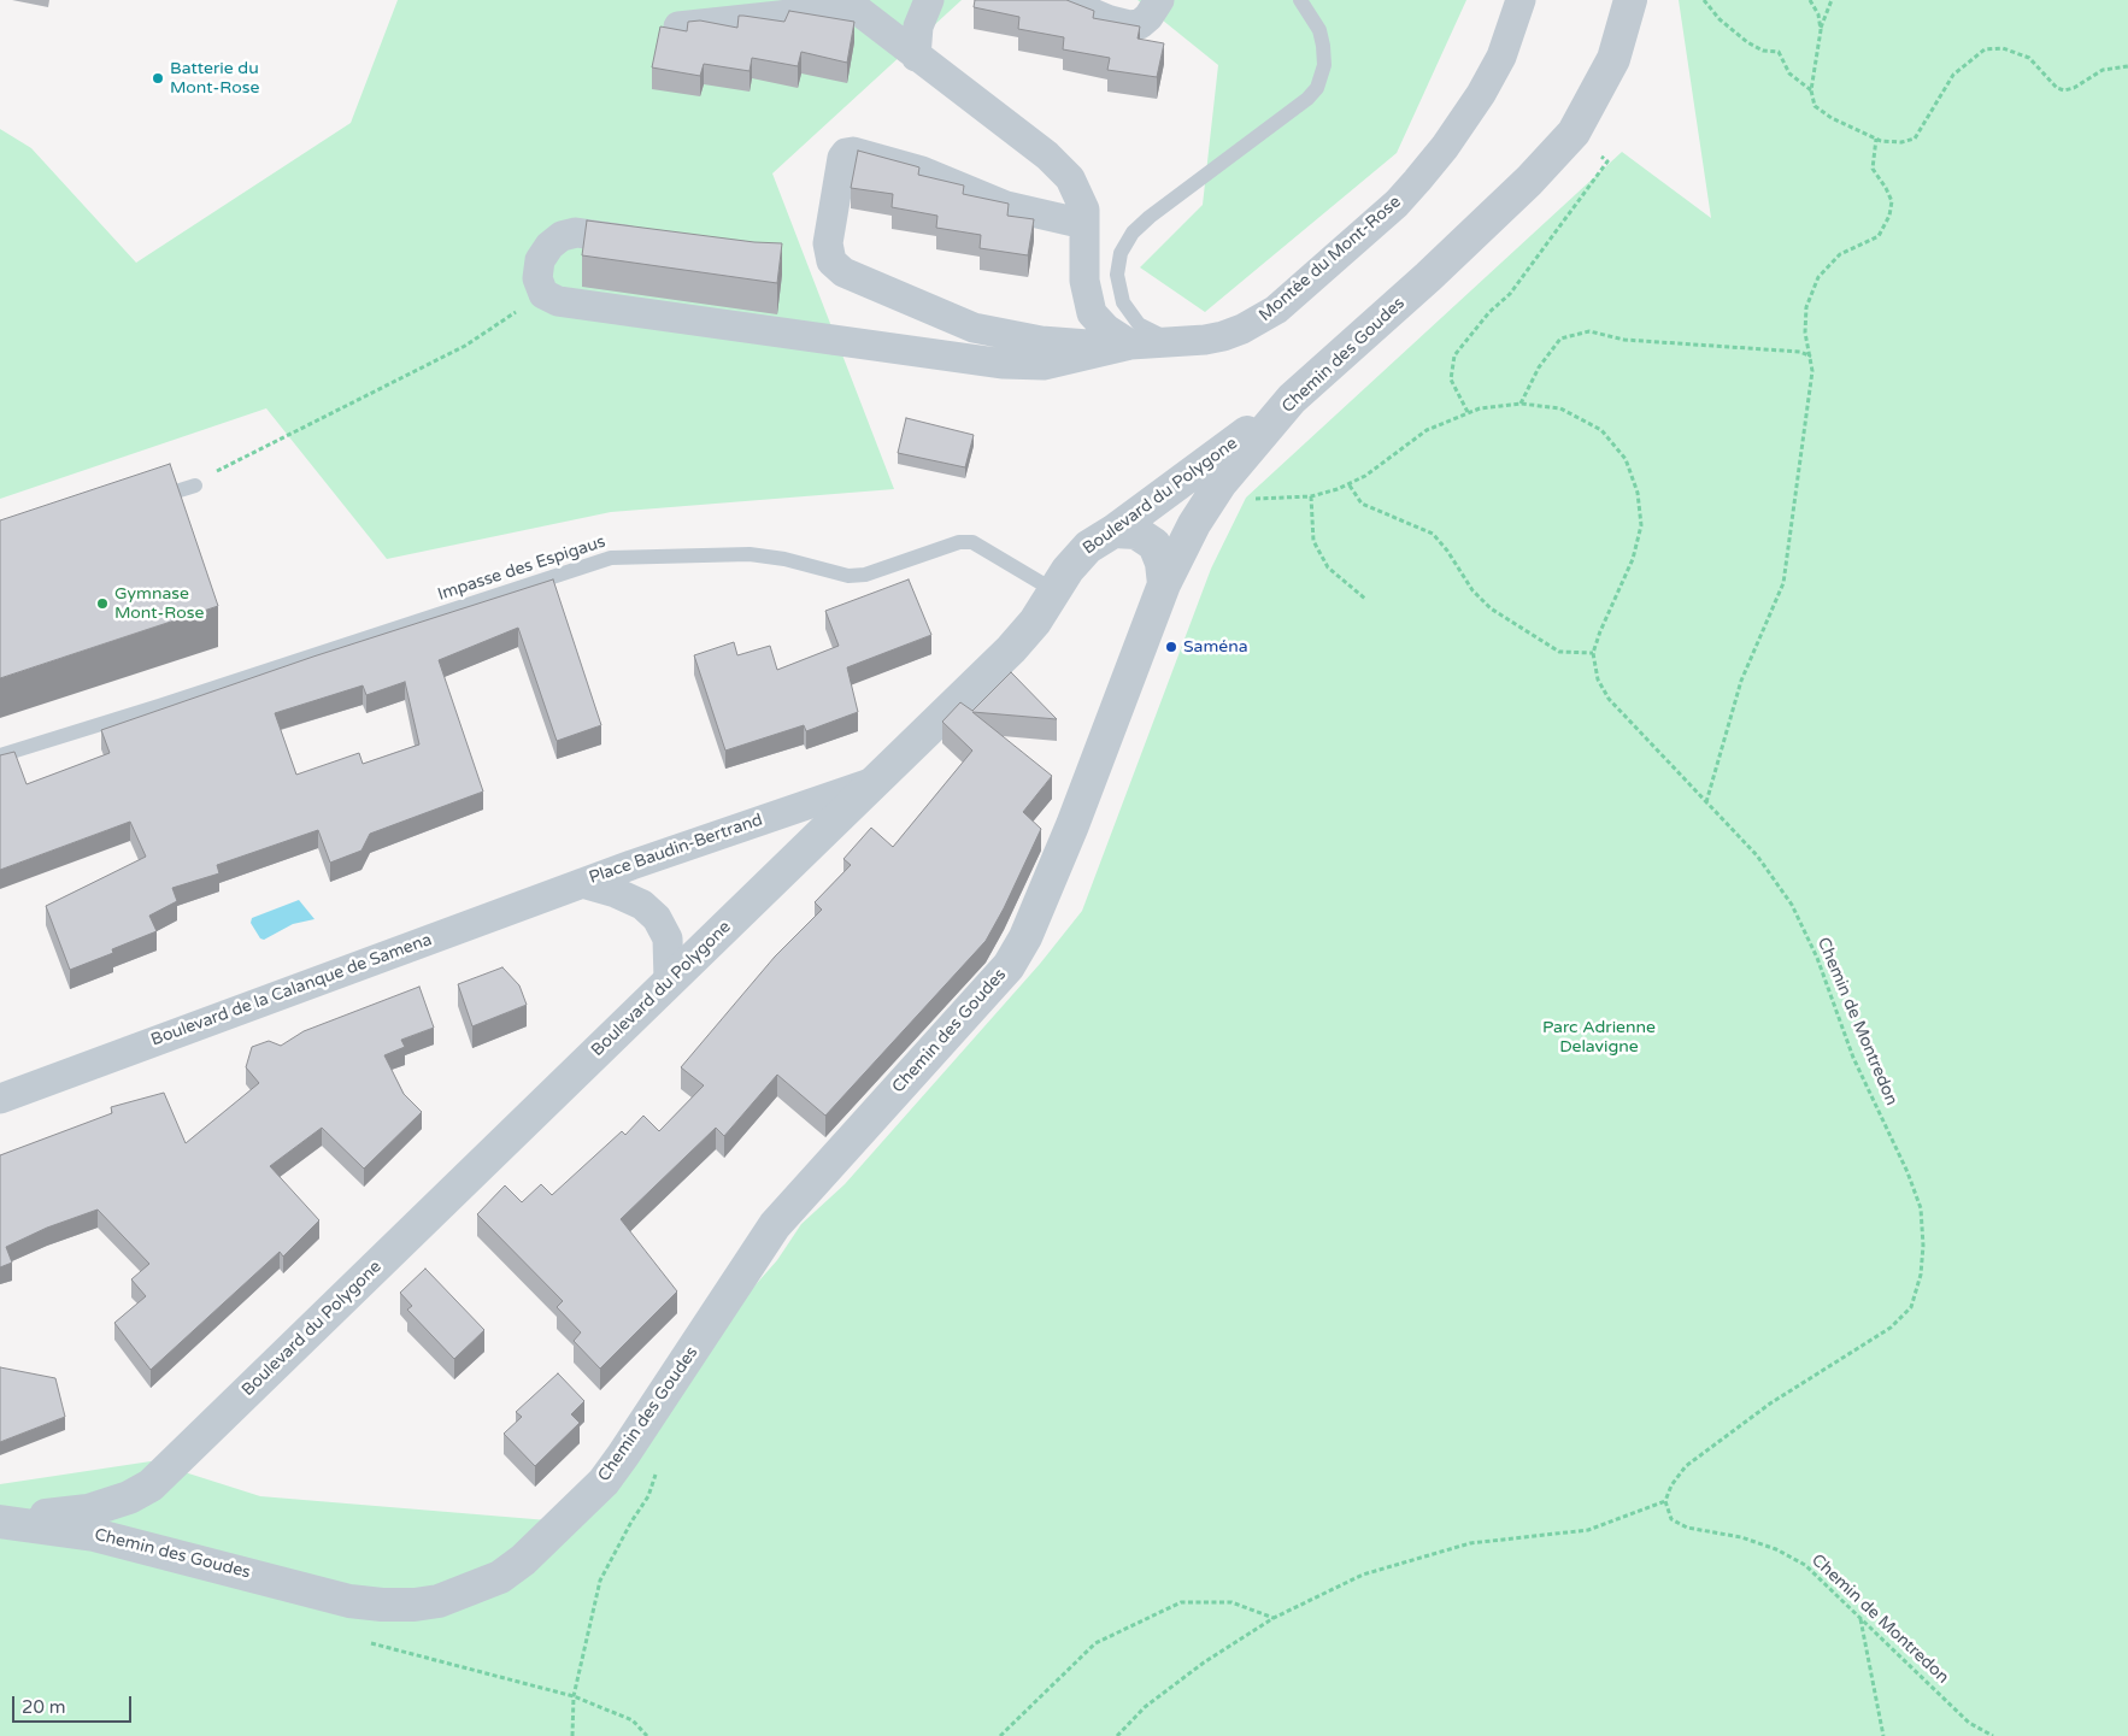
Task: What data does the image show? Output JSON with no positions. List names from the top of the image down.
{
  "streets": {
    "street": [
      "Montée du Mont-Rose",
      "Chemin des Goudes",
      "Boulevard du Polygone",
      "Place Baudin-Bertrand",
      "Boulevard de la Calanque de Samena"
    ],
    "lane": ["Impasse des Espigaus"],
    "path": ["Chemin de Montredon"]
  },
  "crossings": [
    ["Chemin des Goudes", "Boulevard du Polygone"],
    ["Boulevard du Polygone", "Impasse des Espigaus"],
    ["Boulevard du Polygone", "Place Baudin-Bertrand"],
    ["Place Baudin-Bertrand", "Boulevard de la Calanque de Samena"]
  ],
  "parks": ["Parc Adrienne Delavigne"],
  "places": ["Batterie du Mont-Rose", "Gymnase Mont-Rose", "Saména"],
  "scale_bar": "20 m"
}
